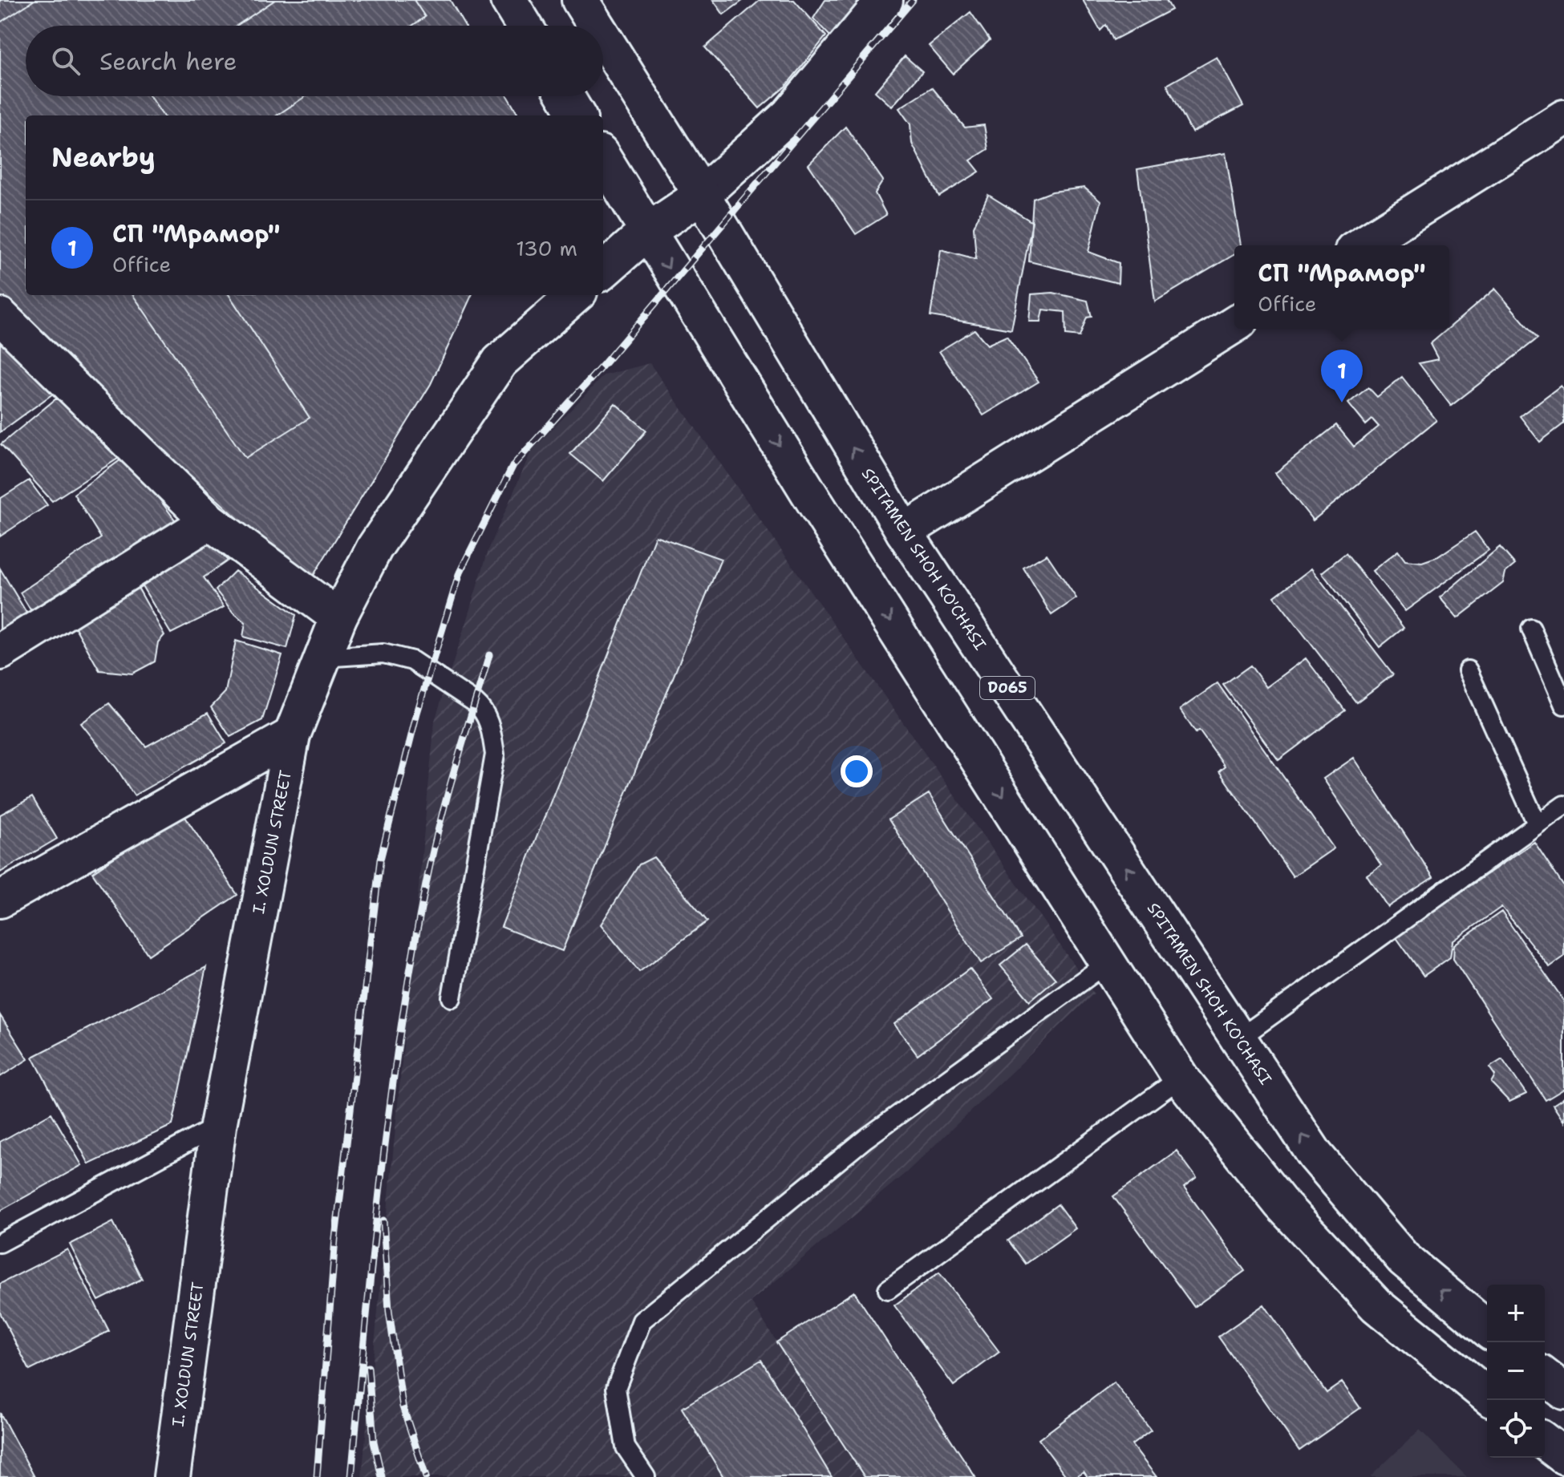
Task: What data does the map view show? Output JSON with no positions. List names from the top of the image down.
{
  "streets": {
    "street": ["SPITAMEN SHOH KO'CHASI", "D065", "I. XOLDUN STREET"]
  },
  "page": {
    "search": "Search here",
    "heading": "Nearby",
    "list": [
      {
        "mark": "1",
        "name": "СП \"Мрамор\"",
        "note": "Office",
        "value": "130 m"
      }
    ],
    "popup": ["СП \"Мрамор\"", "Office"],
    "pins": "1",
    "map_buttons": ["+", "−"]
  }
}
